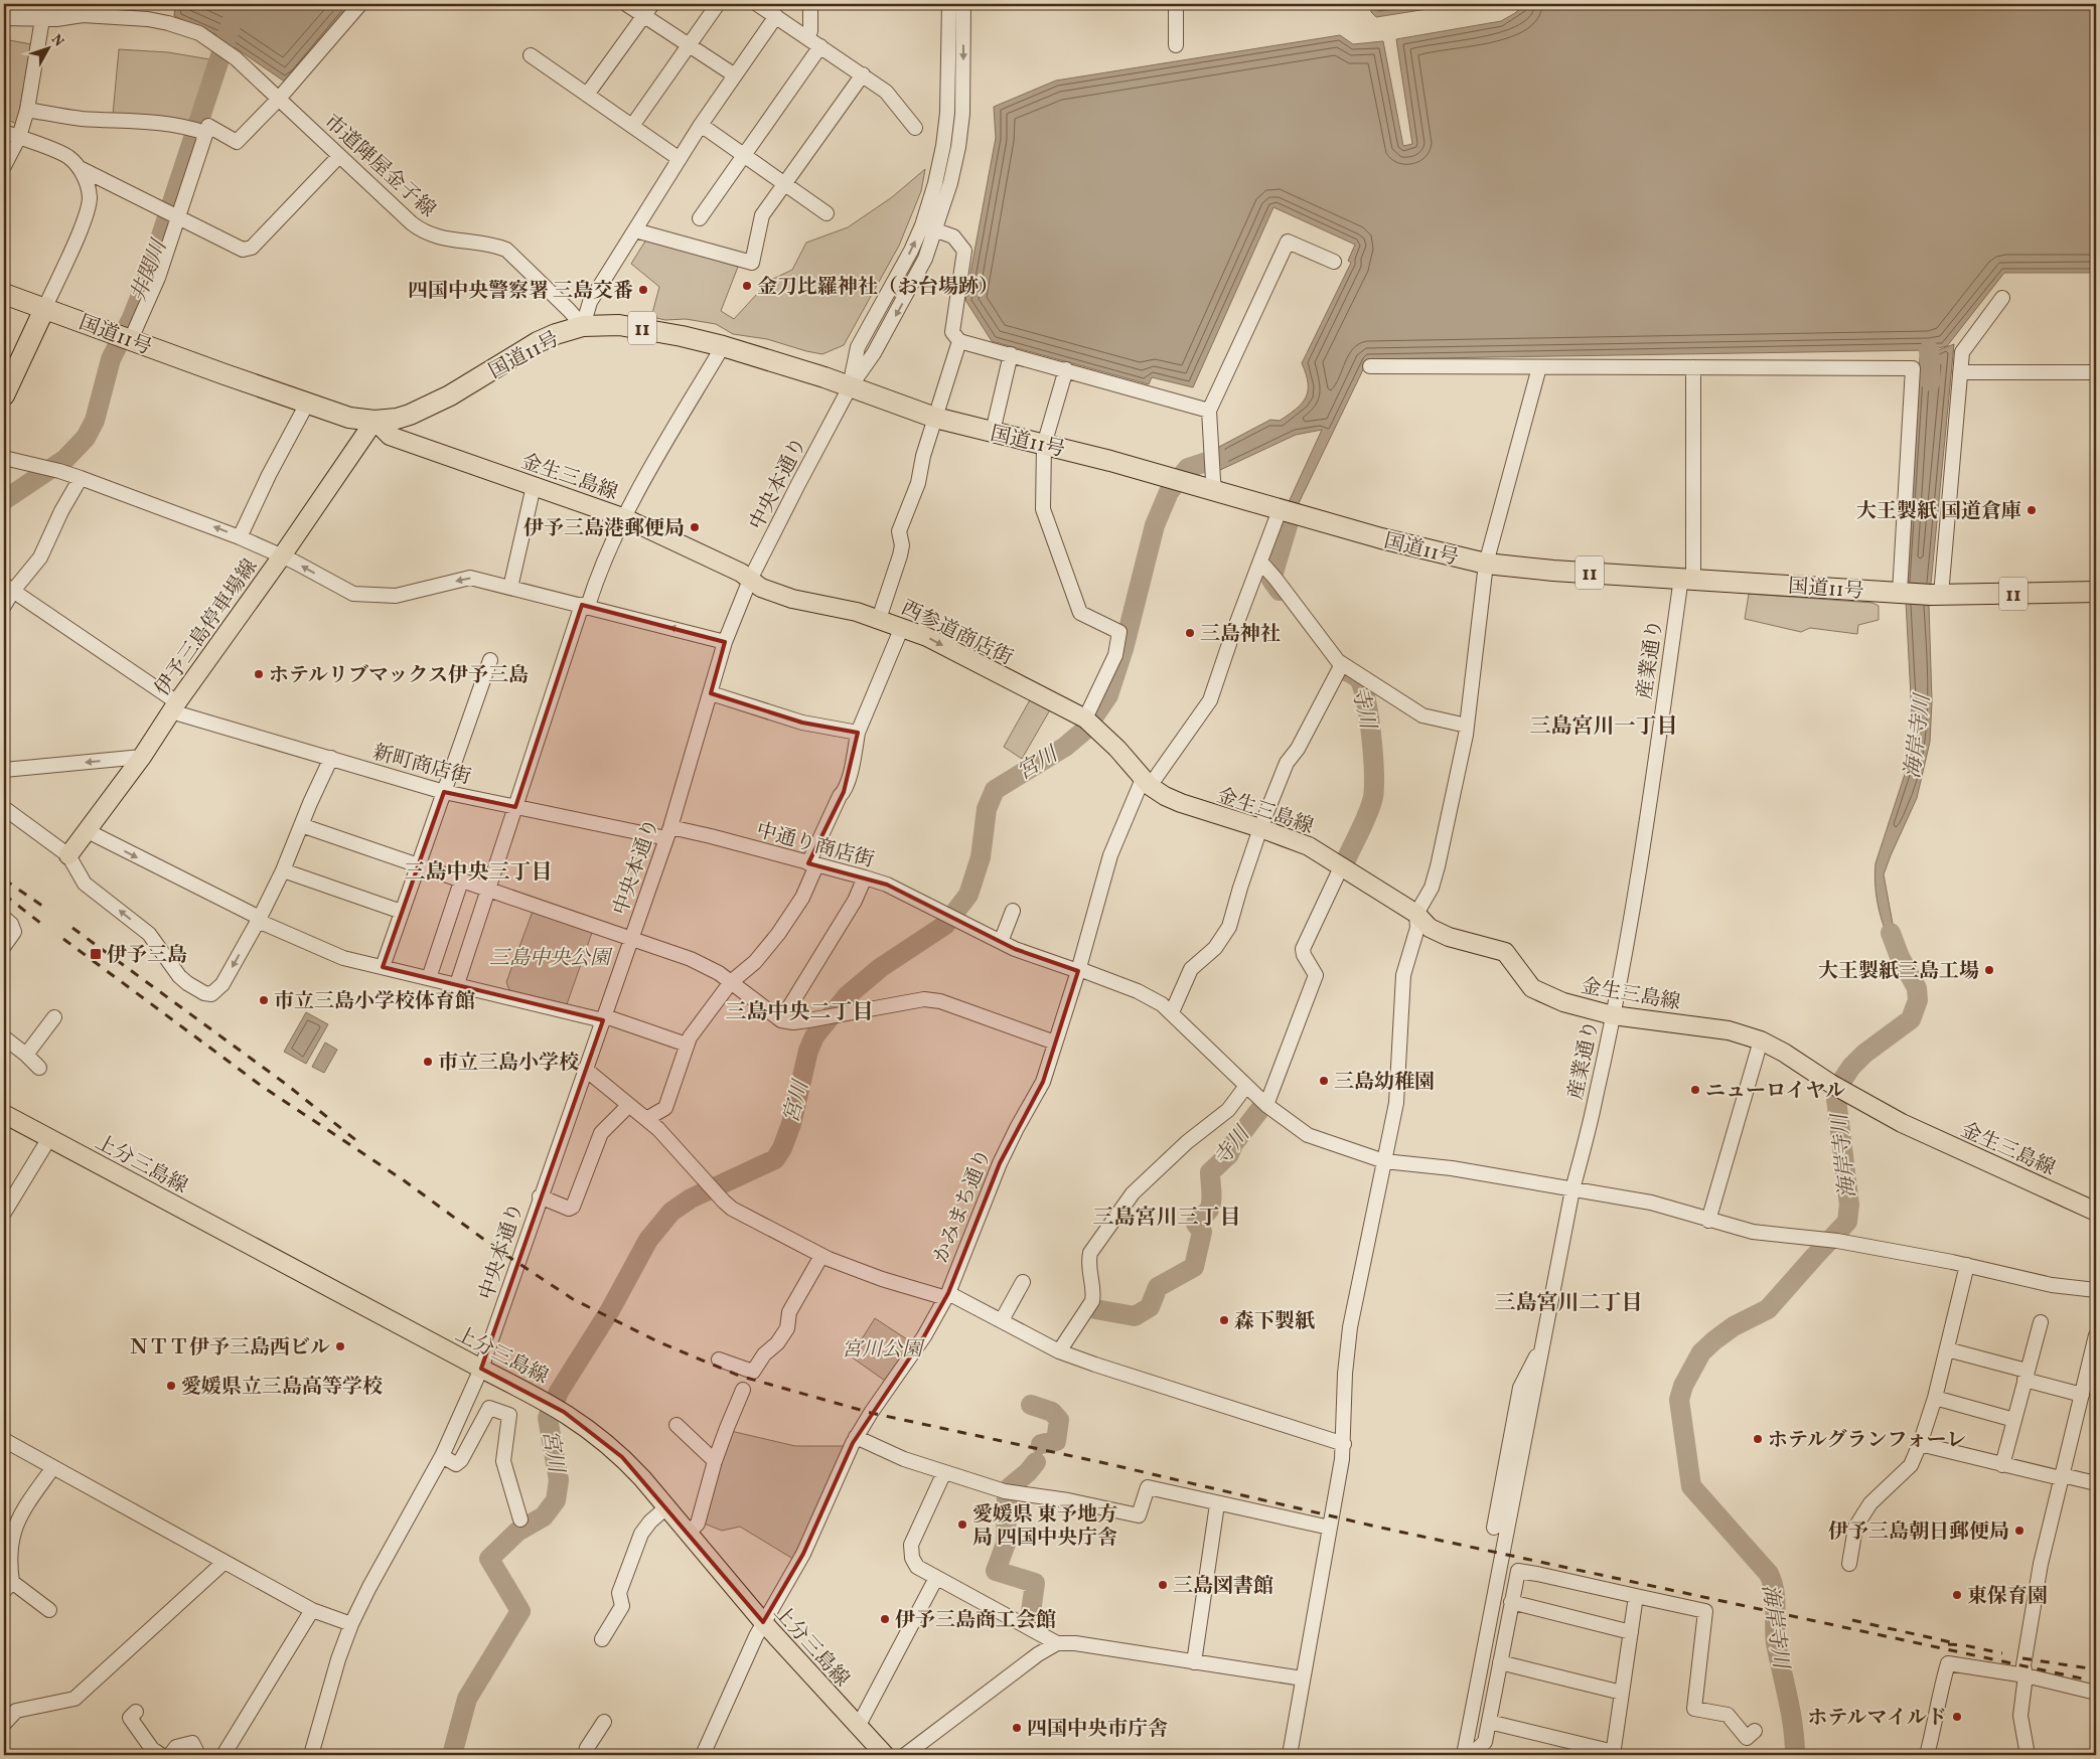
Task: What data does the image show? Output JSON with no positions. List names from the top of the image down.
{
  "streets": {
    "highway": ["11", "国道11号"],
    "main road": [
      "金生三島線",
      "伊予三島停車場線",
      "西参道商店街",
      "上分三島線"
    ],
    "street": [
      "市道陣屋金子線",
      "中央本通り",
      "産業通り",
      "新町商店街",
      "中通り商店街",
      "かみまち通り"
    ]
  },
  "crossings": [
    ["市道陣屋金子線", "国道11号"],
    ["国道11号", "金生三島線"],
    ["国道11号", "中央本通り"],
    ["国道11号", "伊予三島停車場線"],
    ["国道11号", "産業通り"],
    ["国道11号", "かみまち通り"],
    ["金生三島線", "中央本通り"],
    ["金生三島線", "伊予三島停車場線"],
    ["金生三島線", "西参道商店街"],
    ["金生三島線", "産業通り"],
    ["金生三島線", "かみまち通り"],
    ["中央本通り", "西参道商店街"],
    ["中央本通り", "新町商店街"],
    ["中央本通り", "中通り商店街"],
    ["中央本通り", "上分三島線"],
    ["伊予三島停車場線", "新町商店街"],
    ["産業通り", "中通り商店街"],
    ["新町商店街", "中通り商店街"],
    ["中通り商店街", "かみまち通り"],
    ["上分三島線", "かみまち通り"]
  ],
  "one_way": ["西参道商店街"],
  "districts": [
    "三島宮川一丁目",
    "三島中央三丁目",
    "三島中央二丁目",
    "三島宮川三丁目",
    "三島宮川二丁目"
  ],
  "water": [
    "井関川",
    "寺川",
    "海岸寺川",
    "宮川"
  ],
  "parks": ["三島中央公園", "宮川公園"],
  "places": {
    "other": [
      "金刀比羅神社（お台場跡）",
      "四国中央警察署 三島交番",
      "大王製紙 国道倉庫",
      "伊予三島港郵便局",
      "三島神社",
      "ホテルリブマックス伊予三島",
      "大王製紙三島工場",
      "市立三島小学校体育館",
      "市立三島小学校",
      "三島幼稚園",
      "ニューロイヤル",
      "森下製紙",
      "ＮＴＴ伊予三島西ビル",
      "愛媛県立三島高等学校",
      "ホテルグランフォーレ",
      "愛媛県 東予地方 局 四国中央庁舎",
      "伊予三島朝日郵便局",
      "三島図書館",
      "東保育園",
      "伊予三島商工会館",
      "ホテルマイルド",
      "四国中央市庁舎"
    ],
    "transit": ["伊予三島"]
  },
  "north": "top right"
}
